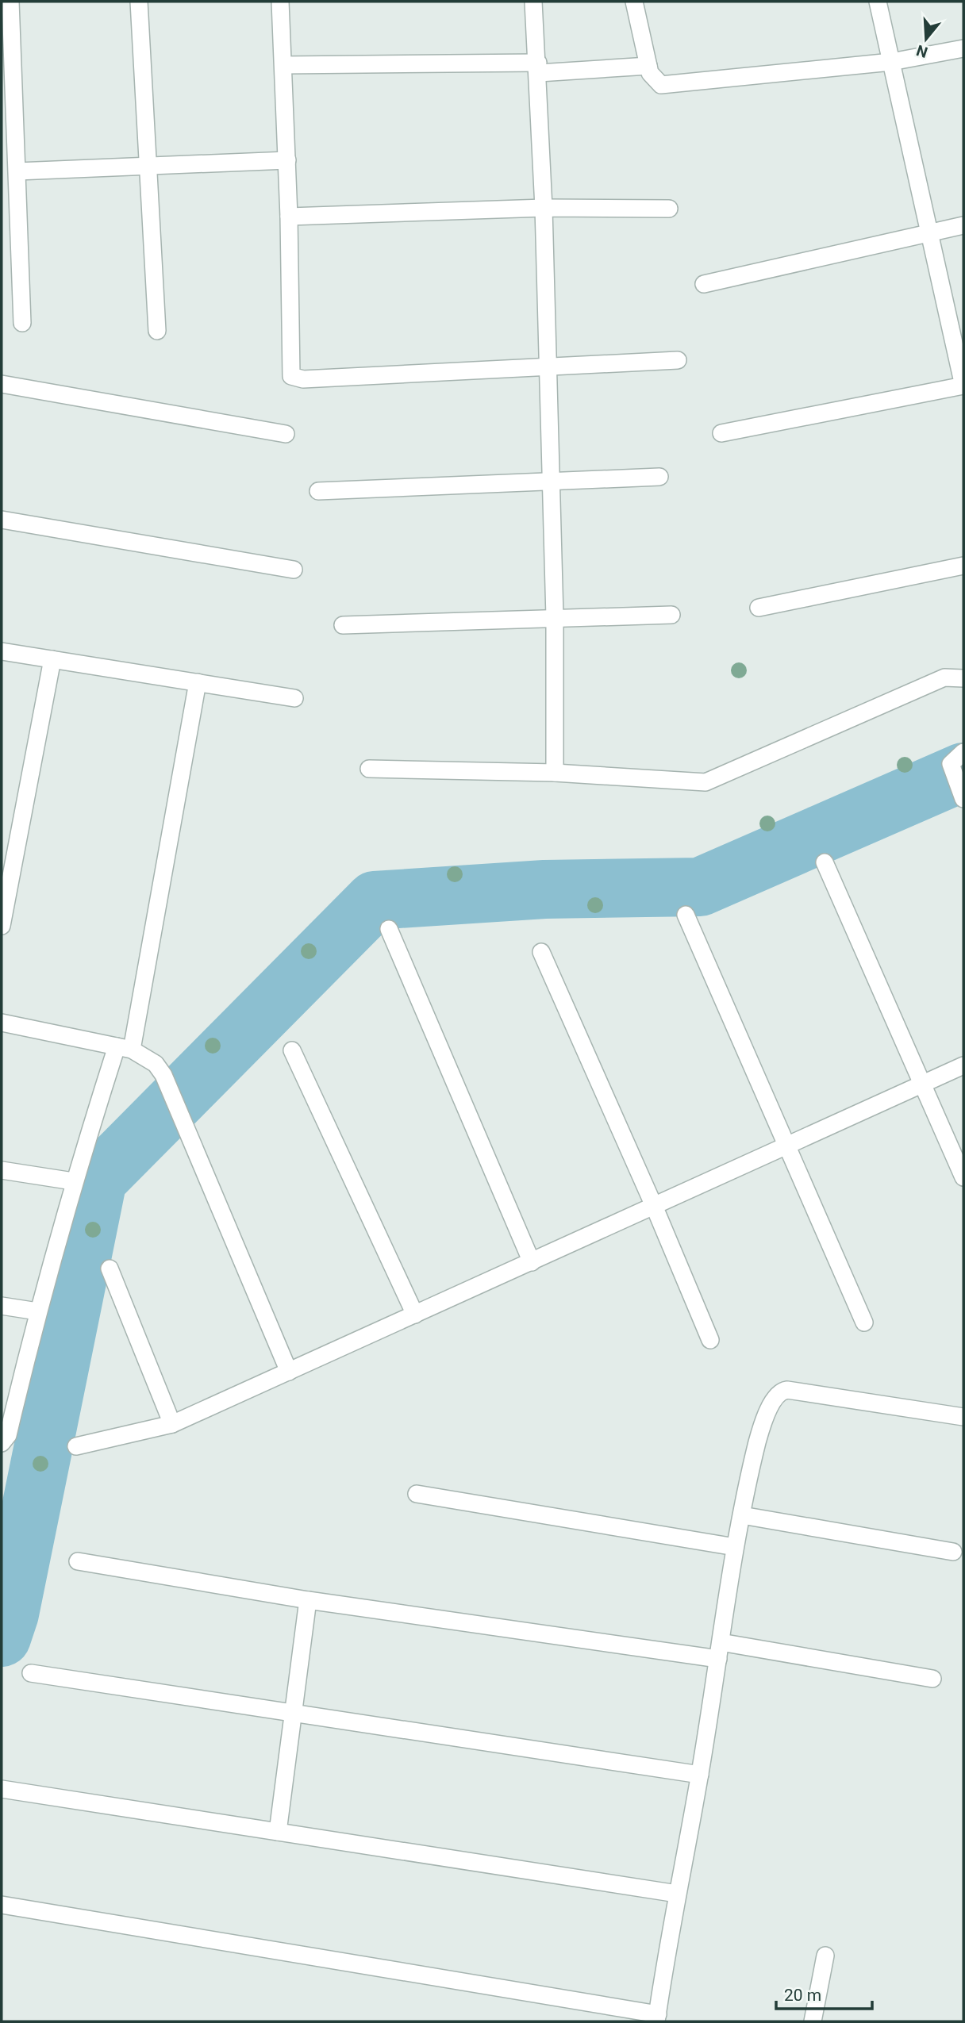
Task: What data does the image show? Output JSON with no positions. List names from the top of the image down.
{
  "scale_bar": "20 m",
  "north": "bottom"
}
